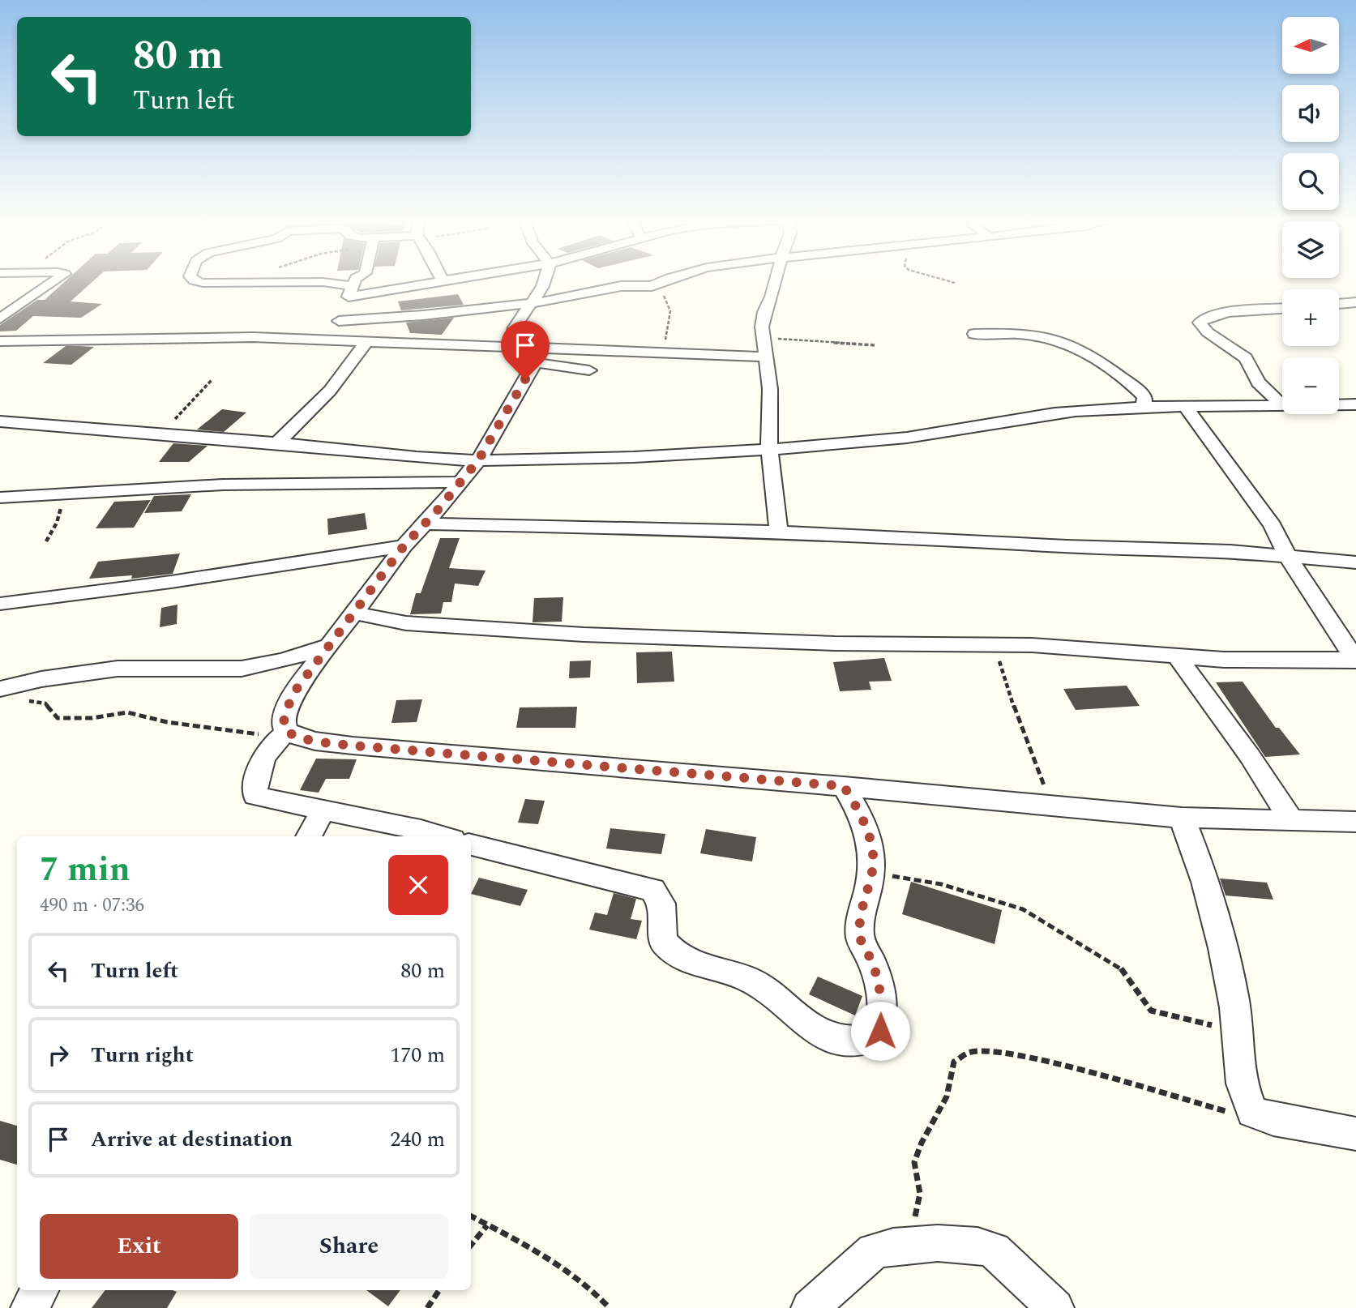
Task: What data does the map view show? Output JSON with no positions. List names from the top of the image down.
{
  "north": "left",
  "page": {
    "map_buttons": ["+", "−"],
    "turn": ["80 m", "Turn left"],
    "heading": ["7 min", "490 m · 07:36"],
    "list": [
      {
        "name": "Turn left",
        "value": "80 m"
      },
      {
        "name": "Turn right",
        "value": "170 m"
      },
      {
        "name": "Arrive at destination",
        "value": "240 m"
      }
    ],
    "buttons": ["Exit", "Share"]
  }
}
